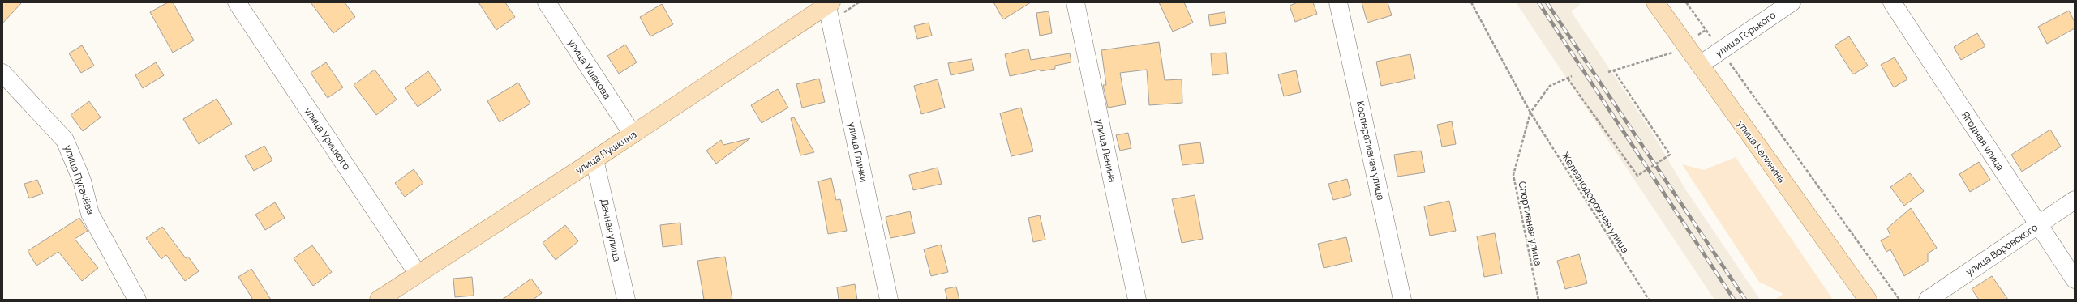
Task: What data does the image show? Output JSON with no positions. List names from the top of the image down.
{
  "streets": {
    "main road": ["улица Калинина", "улица Пушкина"],
    "street": [
      "улица Горького",
      "улица Ушакова",
      "улица Урицкого",
      "Ягодная улица",
      "улица Ленина",
      "Кооперативная улица",
      "улица Глинки",
      "улица Пугачёва",
      "Дачная улица",
      "улица Воровского"
    ],
    "path": ["Железнодорожная улица", "Спортивная улица"]
  },
  "crossings": [
    ["улица Горького", "улица Калинина"],
    ["улица Ушакова", "улица Пушкина"],
    ["улица Урицкого", "улица Пушкина"],
    ["Ягодная улица", "улица Воровского"],
    ["улица Пушкина", "улица Глинки"],
    ["улица Пушкина", "Дачная улица"],
    ["Железнодорожная улица", "Спортивная улица"]
  ]
}
